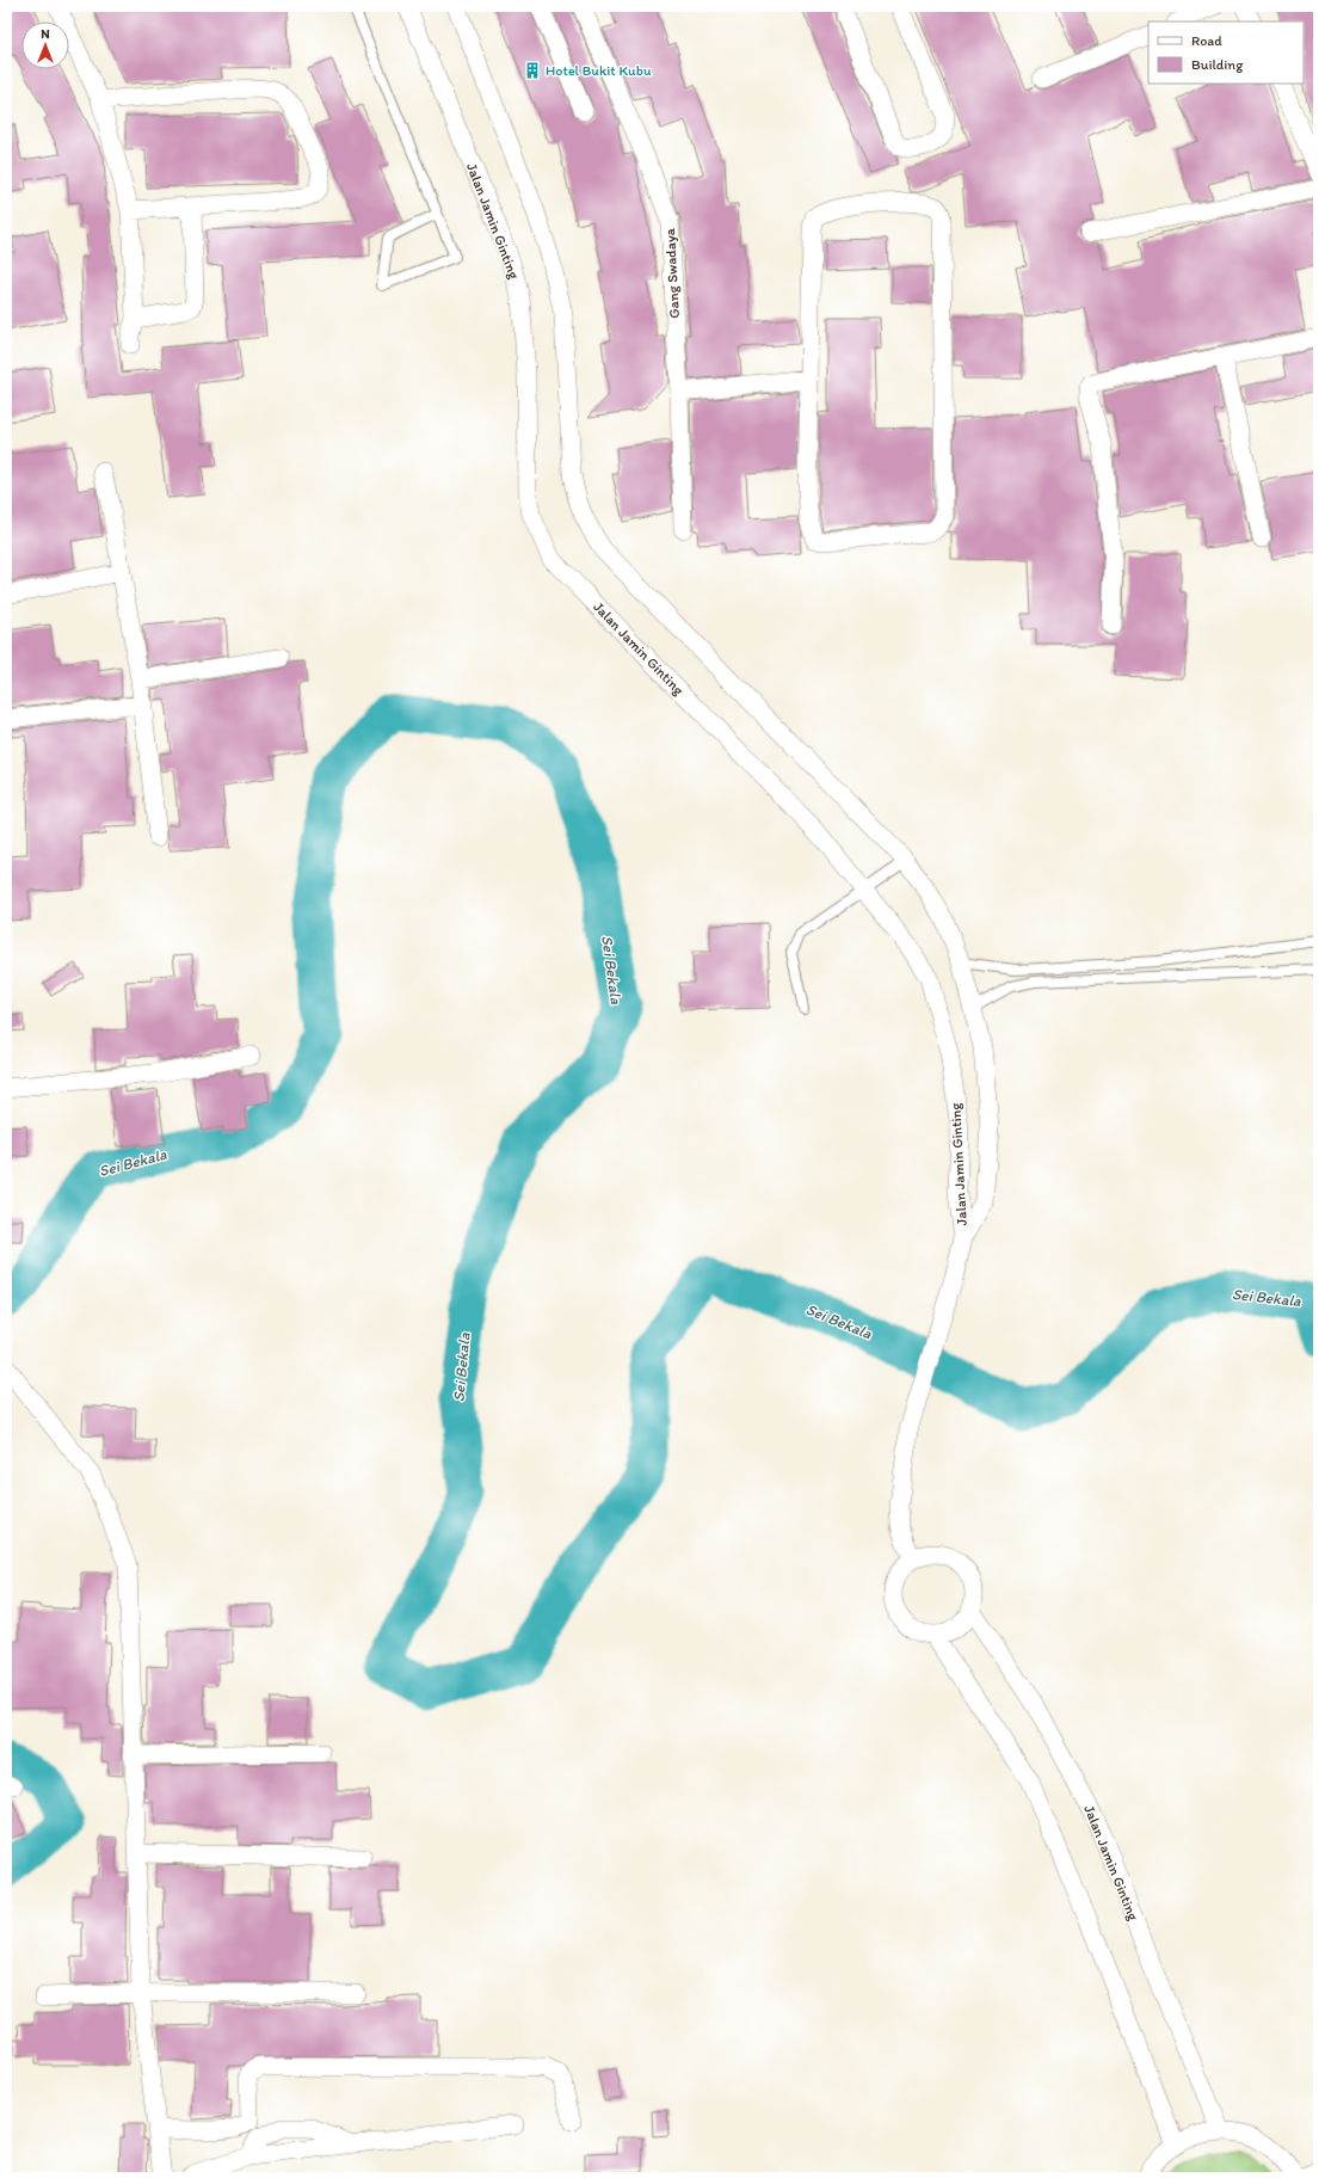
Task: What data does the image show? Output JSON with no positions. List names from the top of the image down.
{
  "streets": {
    "street": ["Jalan Jamin Ginting", "Gang Swadaya"]
  },
  "water": ["Sei Bekala"],
  "places": {
    "building": ["Hotel Bukit Kubu"]
  },
  "legend": ["Road", "Building"],
  "north": "top"
}
